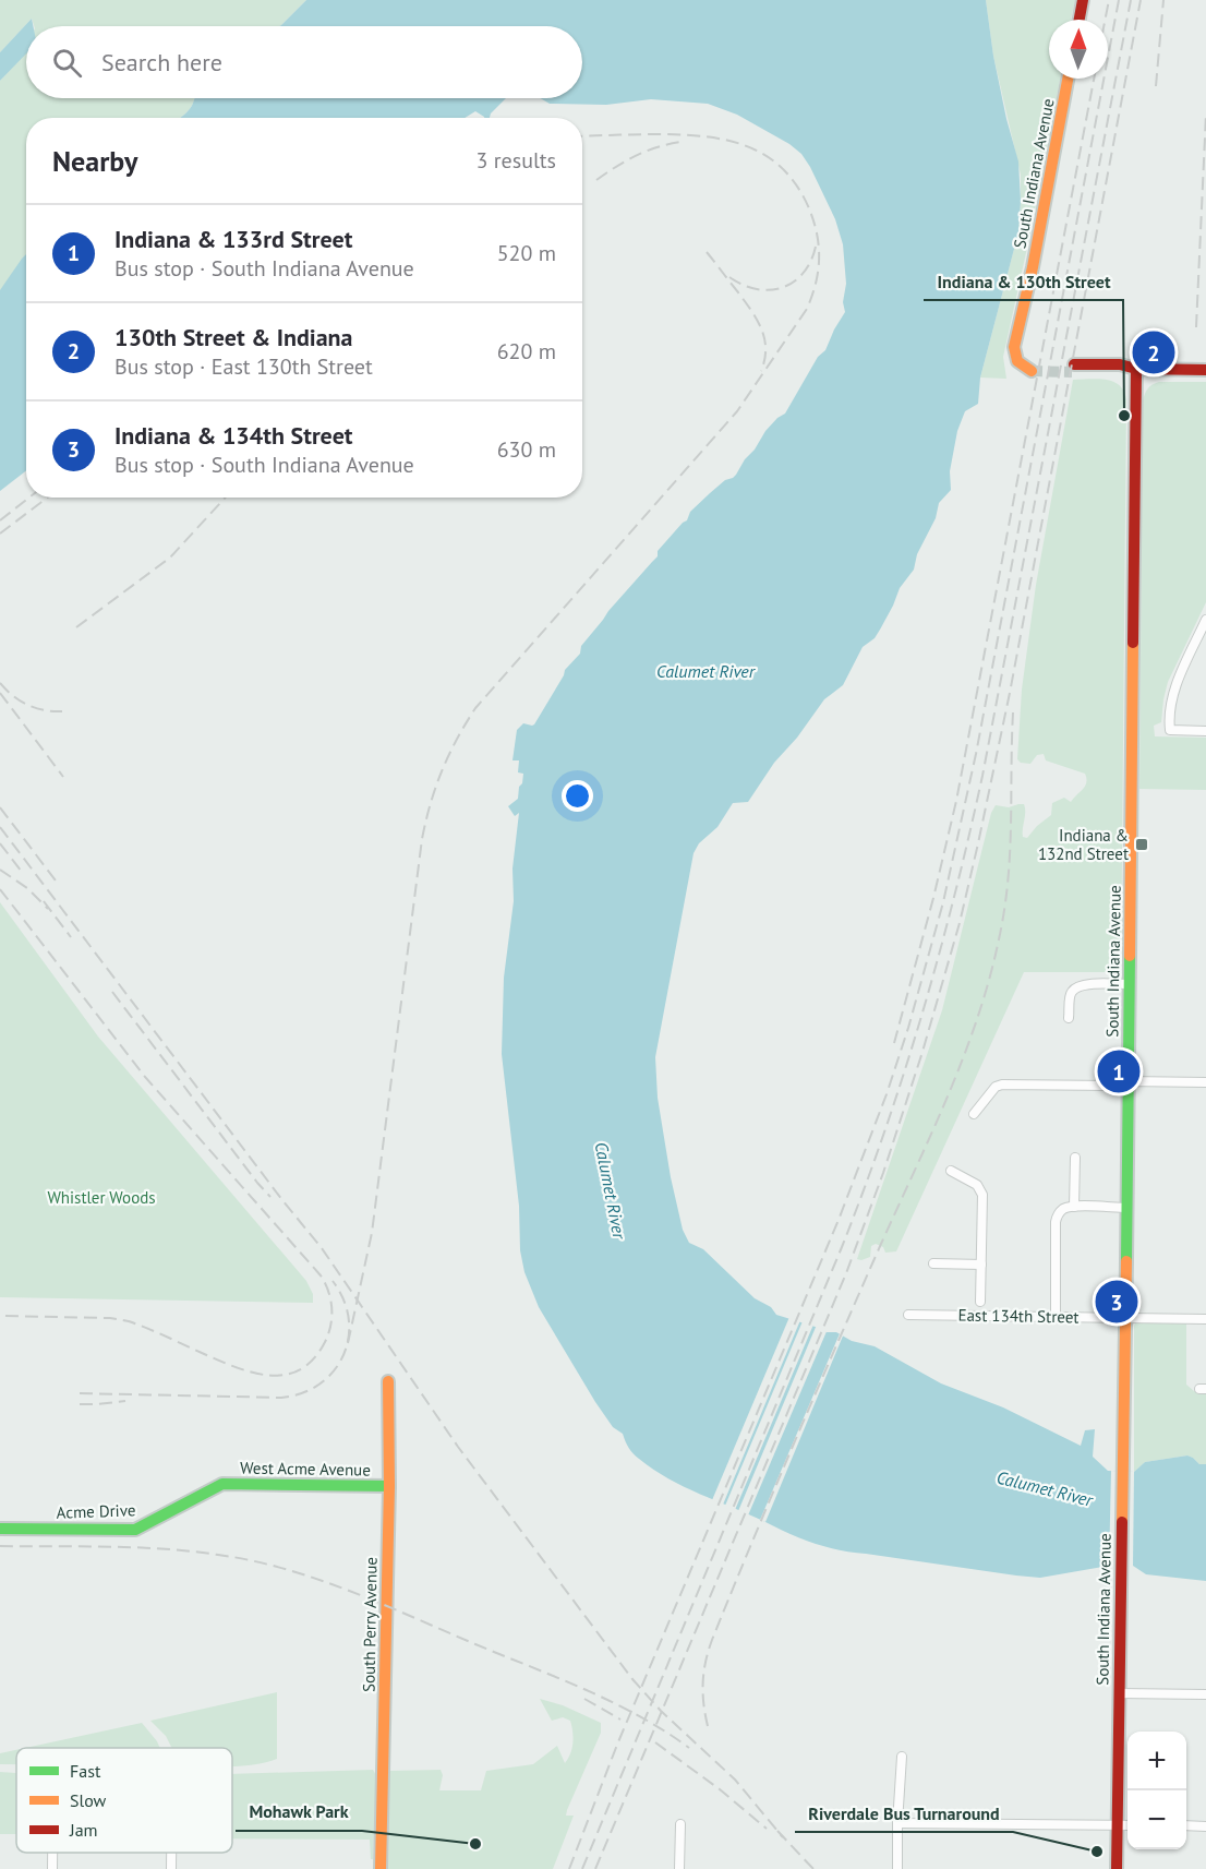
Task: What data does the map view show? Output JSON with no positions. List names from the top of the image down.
{
  "streets": {
    "main road": [
      "South Indiana Avenue",
      "West Acme Avenue",
      "Acme Drive",
      "South Perry Avenue"
    ],
    "street": ["East 134th Street"]
  },
  "crossings": [
    ["South Indiana Avenue", "East 134th Street"],
    ["West Acme Avenue", "Acme Drive"],
    ["West Acme Avenue", "South Perry Avenue"]
  ],
  "water": ["Calumet River"],
  "parks": ["Whistler Woods"],
  "places": {
    "other": ["Indiana & 130th Street", "Mohawk Park", "Riverdale Bus Turnaround"],
    "transit": ["Indiana & 132nd Street"]
  },
  "legend": ["Fast", "Slow", "Jam"],
  "north": "top",
  "page": {
    "search": "Search here",
    "heading": ["Nearby", "3 results"],
    "list": [
      {
        "mark": "1",
        "name": "Indiana & 133rd Street",
        "note": "Bus stop · South Indiana Avenue",
        "value": "520 m"
      },
      {
        "mark": "2",
        "name": "130th Street & Indiana",
        "note": "Bus stop · East 130th Street",
        "value": "620 m"
      },
      {
        "mark": "3",
        "name": "Indiana & 134th Street",
        "note": "Bus stop · South Indiana Avenue",
        "value": "630 m"
      }
    ],
    "pins": ["2", "1", "3"],
    "map_buttons": ["+", "−"]
  }
}
